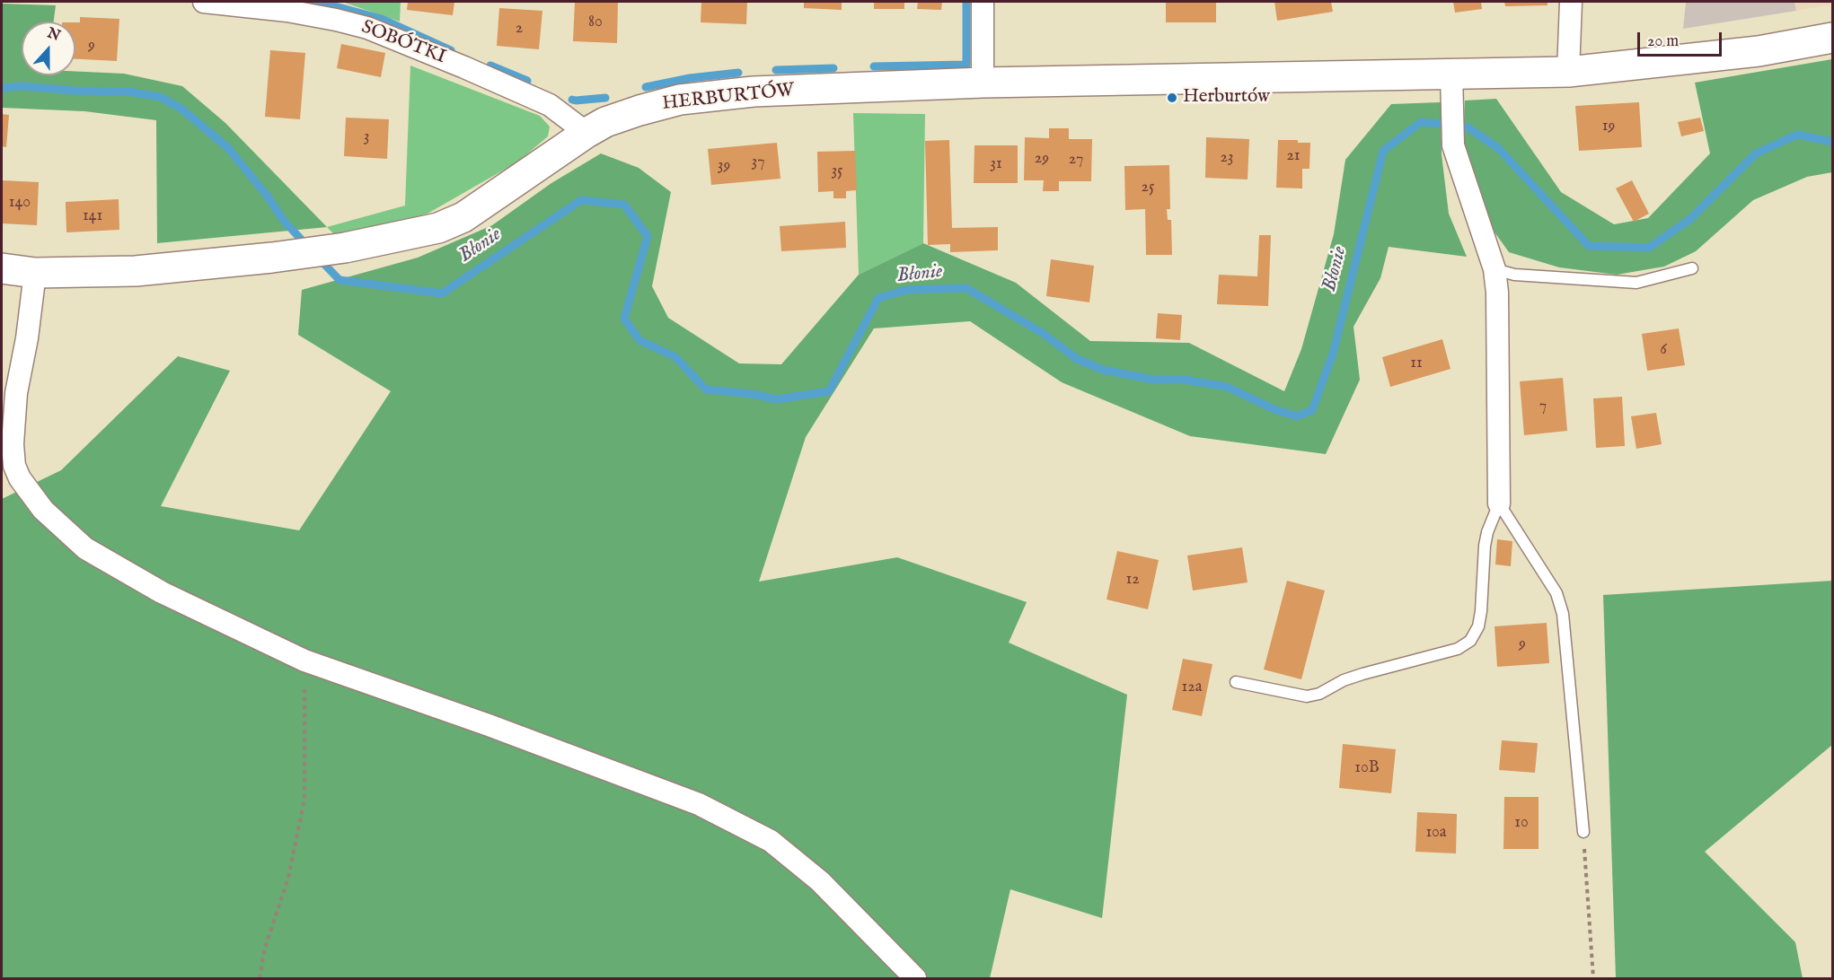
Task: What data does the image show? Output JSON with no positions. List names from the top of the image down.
{
  "streets": {
    "street": ["SOBÓTKI", "HERBURTÓW"]
  },
  "crossings": [
    ["SOBÓTKI", "HERBURTÓW"]
  ],
  "water": ["Błonie"],
  "places": ["Herburtów"],
  "house_numbers": [
    "80",
    "2",
    "9",
    "19",
    "3",
    "21",
    "23",
    "29",
    "27",
    "37",
    "31",
    "39",
    "35",
    "25",
    "140",
    "141",
    "6",
    "11",
    "7",
    "12",
    "9",
    "12a",
    "10B",
    "10",
    "10a"
  ],
  "scale_bar": "20 m",
  "north": "top"
}
